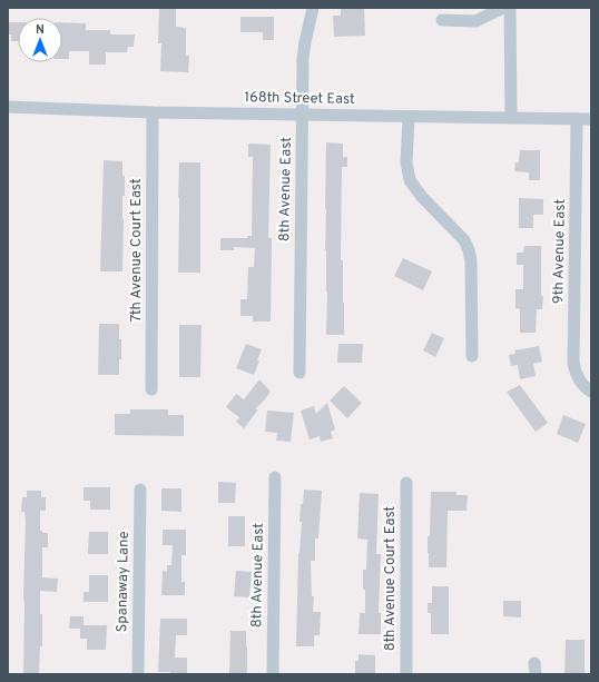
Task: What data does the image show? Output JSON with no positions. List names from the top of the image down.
{
  "streets": {
    "street": [
      "168th Street East",
      "8th Avenue East",
      "7th Avenue Court East",
      "9th Avenue East",
      "8th Avenue Court East",
      "Spanaway Lane"
    ]
  },
  "crossings": [
    ["168th Street East", "8th Avenue East"],
    ["168th Street East", "7th Avenue Court East"],
    ["168th Street East", "9th Avenue East"]
  ],
  "north": "top"
}
